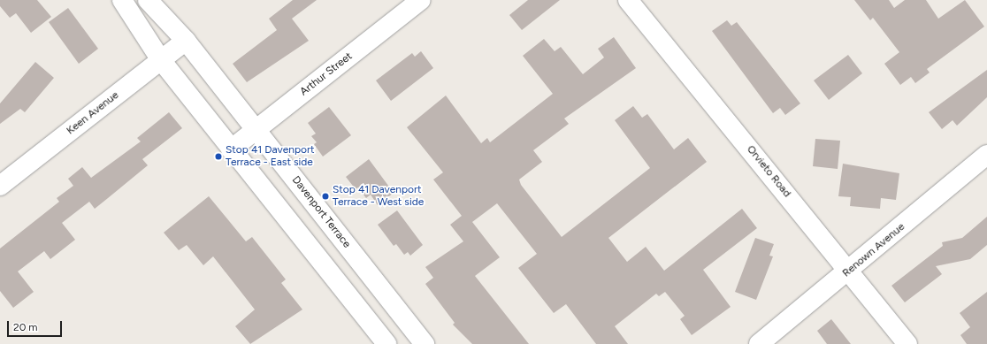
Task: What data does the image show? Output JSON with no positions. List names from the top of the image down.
{
  "streets": {
    "street": [
      "Arthur Street",
      "Keen Avenue",
      "Orvieto Road",
      "Davenport Terrace",
      "Renown Avenue"
    ]
  },
  "crossings": [
    ["Arthur Street", "Davenport Terrace"],
    ["Keen Avenue", "Davenport Terrace"],
    ["Orvieto Road", "Renown Avenue"]
  ],
  "places": ["Stop 41 Davenport Terrace - East side", "Stop 41 Davenport Terrace - West side"],
  "scale_bar": "20 m"
}
